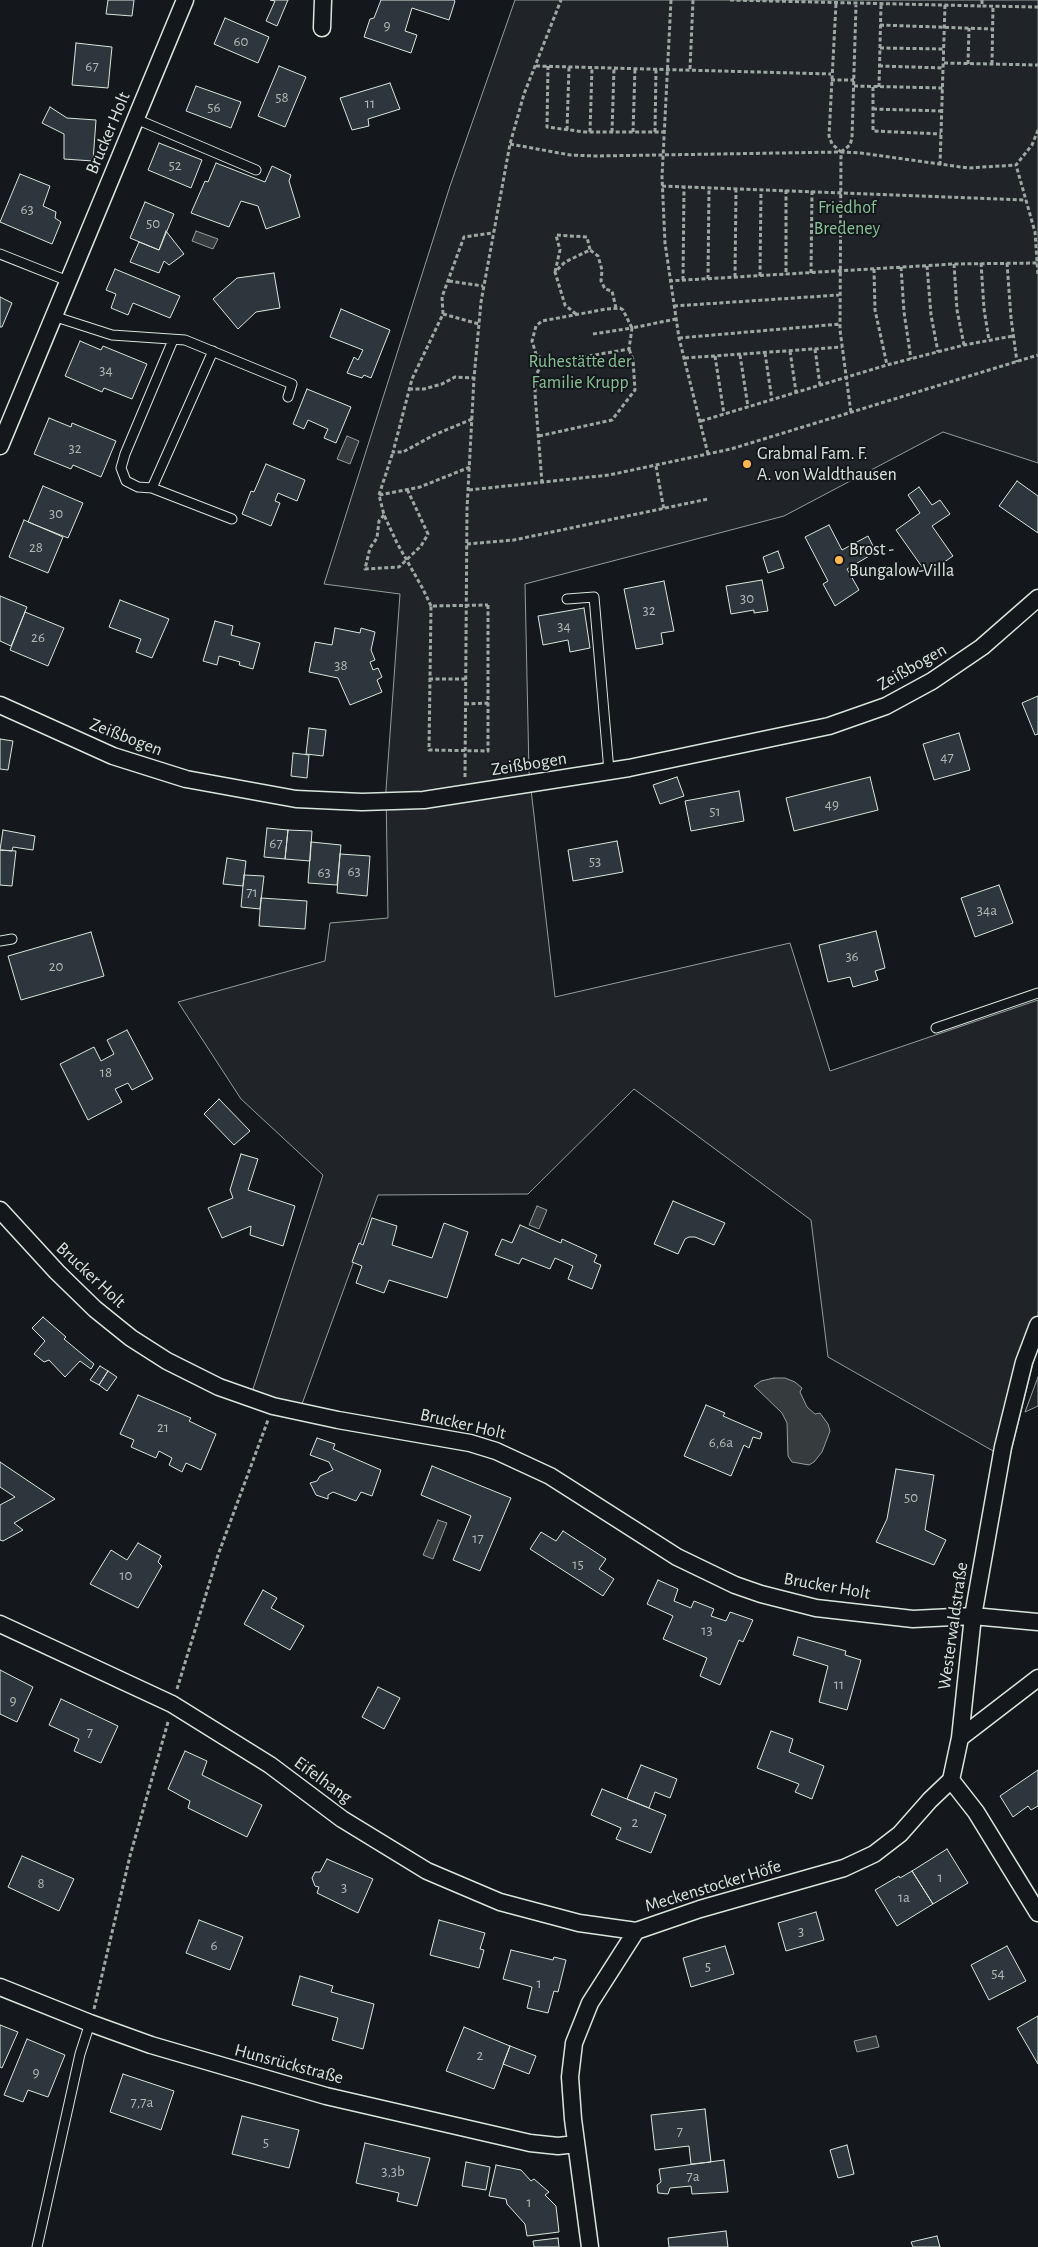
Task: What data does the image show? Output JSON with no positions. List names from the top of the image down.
{
  "streets": {
    "street": [
      "Brucker Holt",
      "Zeißbogen",
      "Westerwaldstraße",
      "Eifelhang",
      "Meckenstocker Höfe",
      "Hunsrückstraße"
    ]
  },
  "crossings": [
    ["Brucker Holt", "Westerwaldstraße"],
    ["Westerwaldstraße", "Meckenstocker Höfe"],
    ["Eifelhang", "Meckenstocker Höfe"],
    ["Meckenstocker Höfe", "Hunsrückstraße"]
  ],
  "parks": ["Friedhof Bredeney", "Ruhestätte der Familie Krupp"],
  "places": ["Grabmal Fam. F. A. von Waldthausen", "Brost - Bungalow-Villa"],
  "house_numbers": [
    "9",
    "60",
    "67",
    "58",
    "11",
    "56",
    "52",
    "63",
    "50",
    "34",
    "32",
    "30",
    "28",
    "30",
    "32",
    "34",
    "26",
    "38",
    "47",
    "49",
    "51",
    "67",
    "53",
    "63",
    "63",
    "71",
    "34a",
    "36",
    "20",
    "18",
    "21",
    "6,6a",
    "50",
    "17",
    "15",
    "10",
    "13",
    "11",
    "9",
    "7",
    "2",
    "1",
    "8",
    "3",
    "1a",
    "3",
    "6",
    "5",
    "54",
    "1",
    "2",
    "9",
    "7,7a",
    "7",
    "5",
    "3,3b",
    "7a",
    "1"
  ]
}
